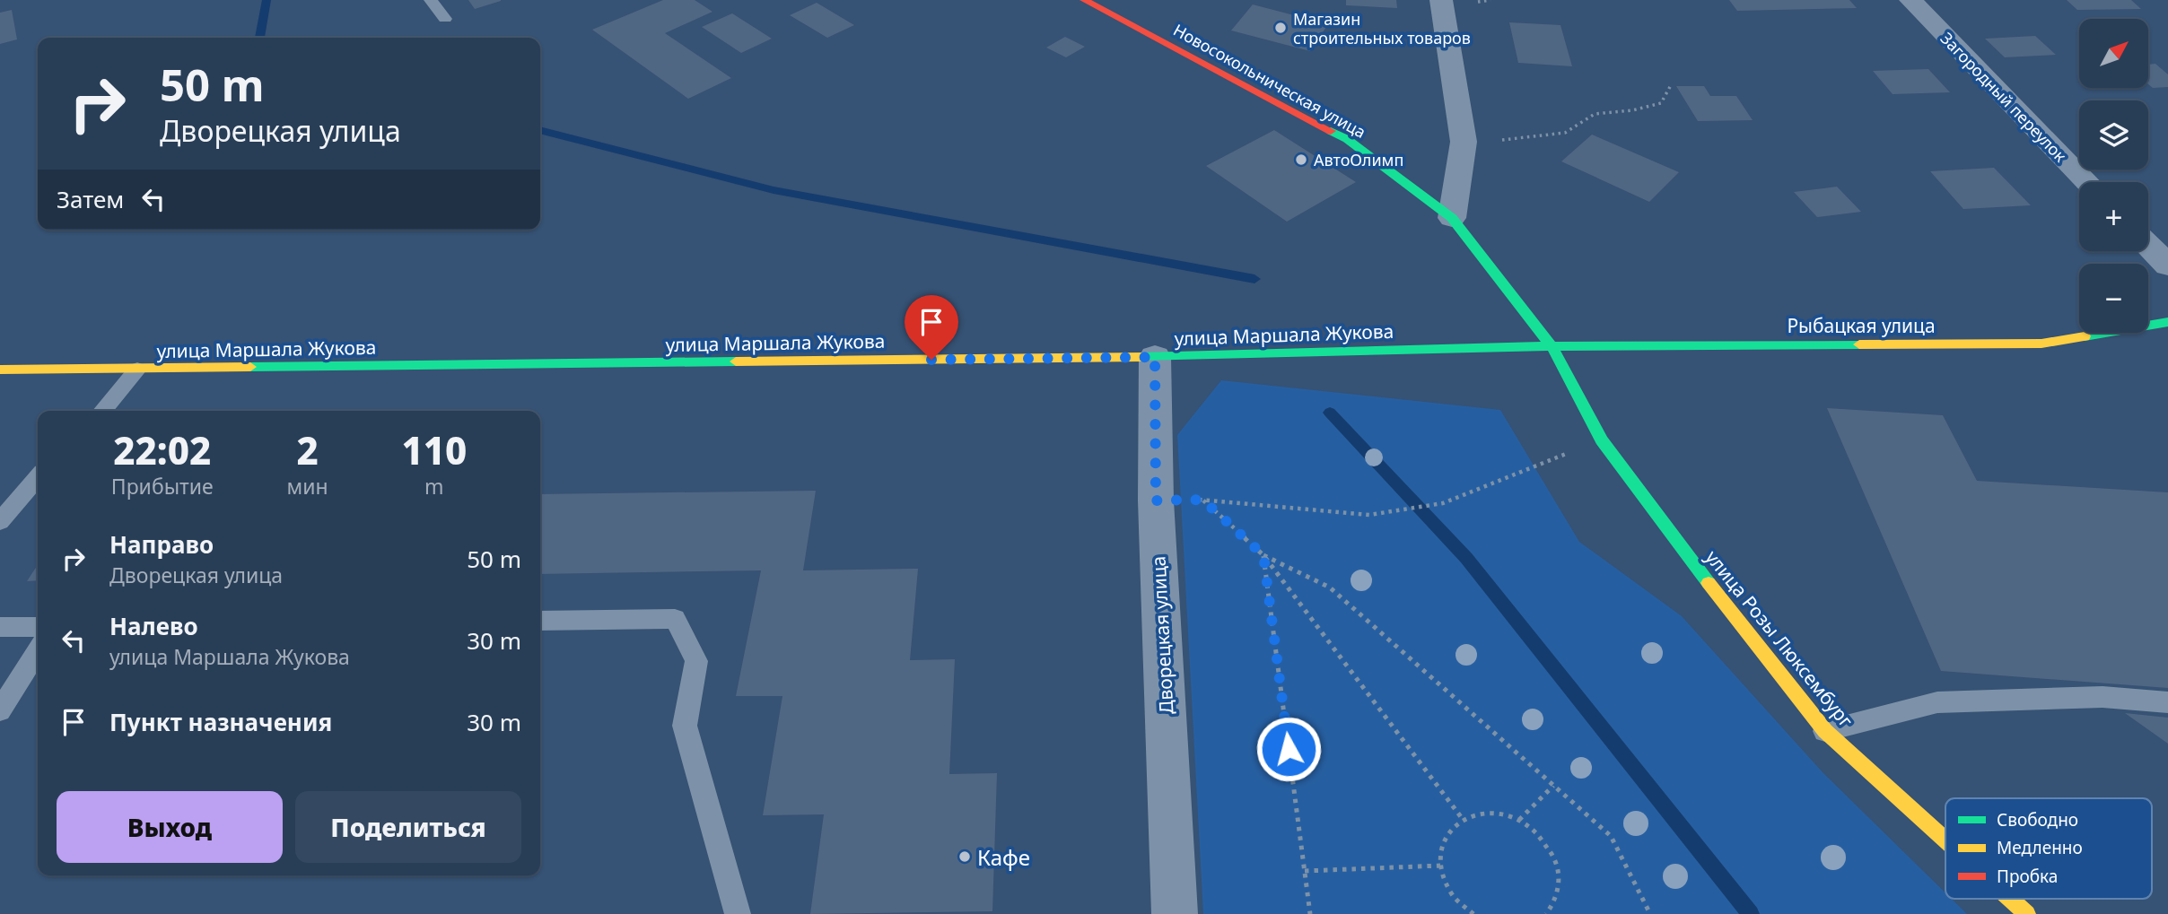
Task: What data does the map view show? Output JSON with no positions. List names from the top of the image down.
{
  "streets": {
    "street": [
      "Новосокольническая улица",
      "Загородный переулок",
      "Рыбацкая улица",
      "улица Маршала Жукова",
      "Дворецкая улица",
      "улица Розы Люксембург"
    ]
  },
  "crossings": [
    ["Новосокольническая улица", "Рыбацкая улица"],
    ["Новосокольническая улица", "улица Маршала Жукова"],
    ["Новосокольническая улица", "улица Розы Люксембург"],
    ["Рыбацкая улица", "улица Маршала Жукова"],
    ["Рыбацкая улица", "улица Розы Люксембург"],
    ["улица Маршала Жукова", "Дворецкая улица"],
    ["улица Маршала Жукова", "улица Розы Люксембург"]
  ],
  "places": ["Магазин строительных товаров", "АвтоОлимп", "Кафе"],
  "legend": ["Свободно", "Медленно", "Пробка"],
  "north": "top right",
  "page": {
    "map_buttons": ["+", "−"],
    "turn": ["50 m", "Дворецкая улица"],
    "then": "Затем",
    "eta": [
      "22:02",
      "Прибытие",
      "2",
      "мин",
      "110",
      "m"
    ],
    "list": [
      {
        "name": "Направо",
        "note": "Дворецкая улица",
        "value": "50 m"
      },
      {
        "name": "Налево",
        "note": "улица Маршала Жукова",
        "value": "30 m"
      },
      {
        "name": "Пункт назначения",
        "value": "30 m"
      }
    ],
    "buttons": ["Выход", "Поделиться"]
  }
}
